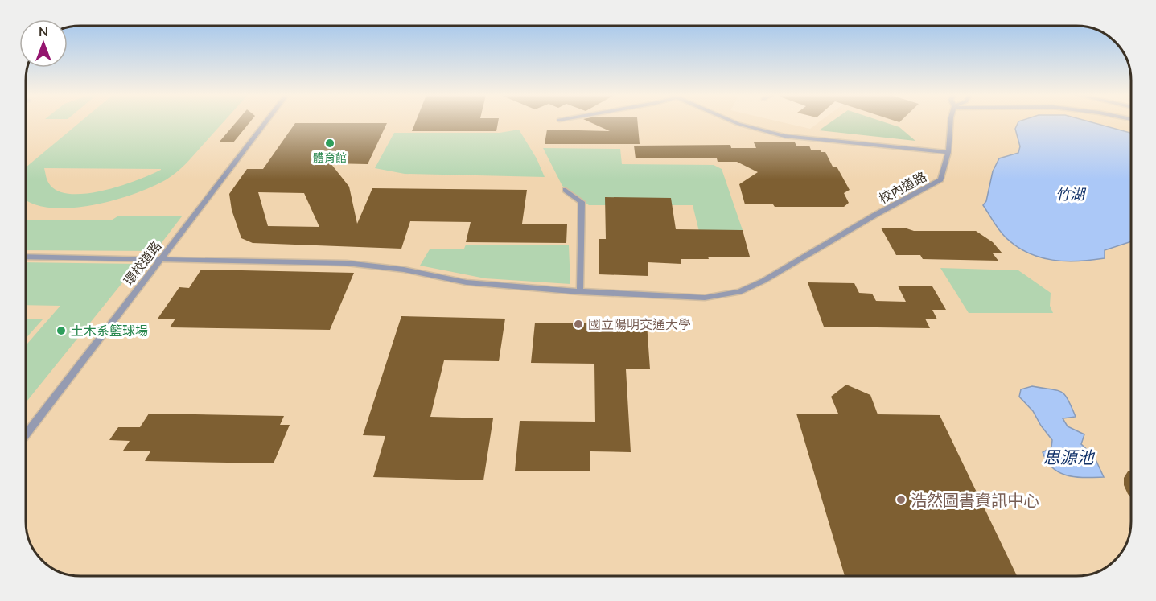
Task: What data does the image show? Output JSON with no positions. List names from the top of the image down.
{
  "streets": {
    "lane": ["校內道路", "環校道路"]
  },
  "crossings": [
    ["校內道路", "環校道路"]
  ],
  "water": ["竹湖", "思源池"],
  "places": [
    "體育館",
    "國立陽明交通大學",
    "土木系籃球場",
    "浩然圖書資訊中心"
  ],
  "north": "top"
}
